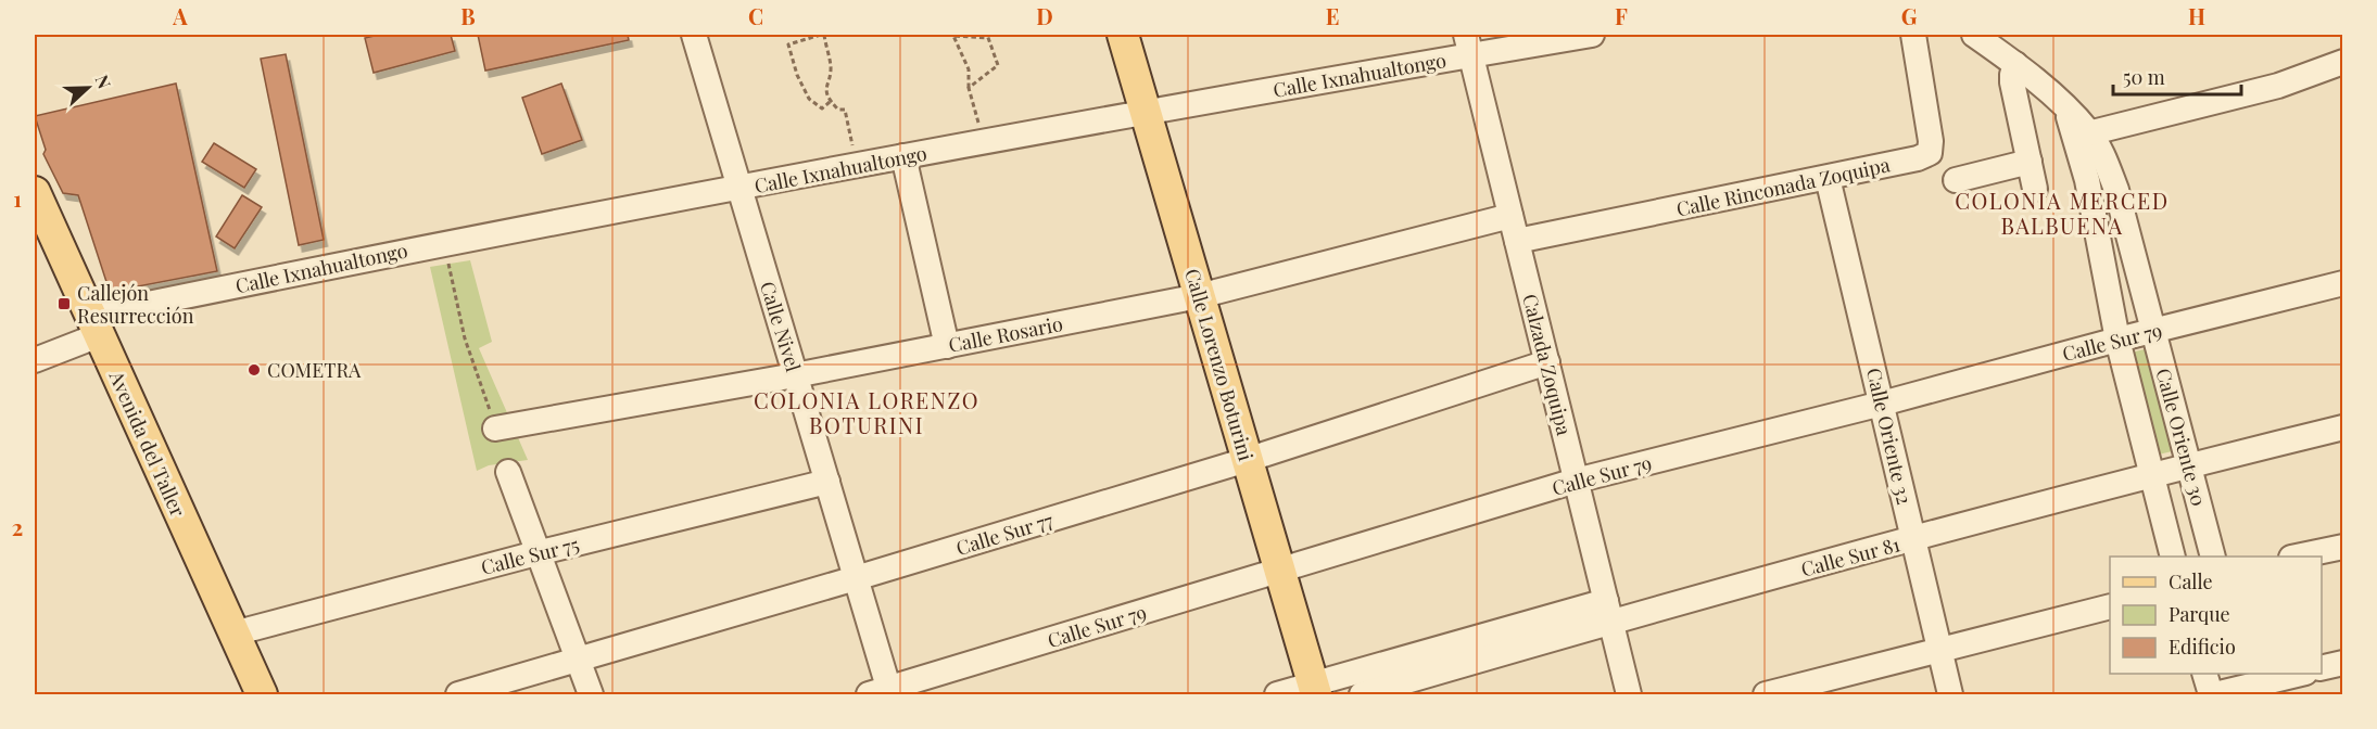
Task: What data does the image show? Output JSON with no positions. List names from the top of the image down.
{
  "streets": {
    "main road": ["Calle Lorenzo Boturini", "Avenida del Taller"],
    "street": [
      "Calle Ixnahualtongo",
      "Calle Rinconada Zoquipa",
      "Calle Nivel",
      "Calle Rosario",
      "Calle Sur 79",
      "Calzada Zoquipa",
      "Calle Oriente 32",
      "Calle Oriente 30",
      "Calle Sur 77",
      "Calle Sur 75",
      "Calle Sur 81"
    ]
  },
  "crossings": [
    ["Calle Ixnahualtongo", "Calle Nivel"],
    ["Calle Ixnahualtongo", "Calle Lorenzo Boturini"],
    ["Calle Ixnahualtongo", "Calzada Zoquipa"],
    ["Calle Ixnahualtongo", "Avenida del Taller"],
    ["Calle Rinconada Zoquipa", "Calzada Zoquipa"],
    ["Calle Rinconada Zoquipa", "Calle Oriente 32"],
    ["Calle Nivel", "Calle Rosario"],
    ["Calle Nivel", "Calle Sur 79"],
    ["Calle Nivel", "Calle Sur 77"],
    ["Calle Nivel", "Calle Sur 75"],
    ["Calle Rosario", "Calle Lorenzo Boturini"],
    ["Calle Rosario", "Calzada Zoquipa"],
    ["Calle Sur 79", "Calle Lorenzo Boturini"],
    ["Calle Sur 79", "Calzada Zoquipa"],
    ["Calle Sur 79", "Calle Oriente 32"],
    ["Calle Sur 79", "Calle Oriente 30"],
    ["Calle Lorenzo Boturini", "Calle Sur 77"],
    ["Calle Lorenzo Boturini", "Calle Sur 81"],
    ["Calzada Zoquipa", "Calle Sur 77"],
    ["Calzada Zoquipa", "Calle Sur 81"],
    ["Calle Oriente 32", "Calle Sur 81"],
    ["Calle Oriente 30", "Calle Sur 81"],
    ["Avenida del Taller", "Calle Sur 75"]
  ],
  "districts": ["COLONIA MERCED BALBUENA", "COLONIA LORENZO BOTURINI"],
  "places": {
    "transit": ["Callejón Resurrección"],
    "other": ["COMETRA"]
  },
  "legend": ["Calle", "Parque", "Edificio"],
  "scale_bar": "50 m",
  "north": "right",
  "grid": {
    "columns": [
      "A",
      "B",
      "C",
      "D",
      "E",
      "F",
      "G",
      "H"
    ],
    "rows": ["1", "2"]
  }
}
